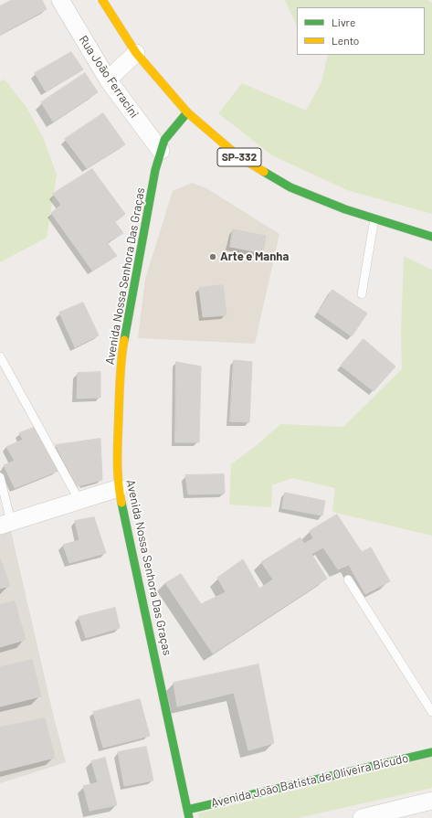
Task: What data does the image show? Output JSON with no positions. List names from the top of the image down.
{
  "streets": {
    "street": [
      "Rua João Ferracini",
      "SP-332",
      "Avenida Nossa Senhora Das Graças",
      "Avenida João Batista de Oliveira Bicudo"
    ]
  },
  "crossings": [
    ["Rua João Ferracini", "Avenida Nossa Senhora Das Graças"],
    ["SP-332", "Avenida Nossa Senhora Das Graças"],
    ["Avenida Nossa Senhora Das Graças", "Avenida João Batista de Oliveira Bicudo"]
  ],
  "places": ["Arte e Manha"],
  "legend": ["Livre", "Lento"]
}
